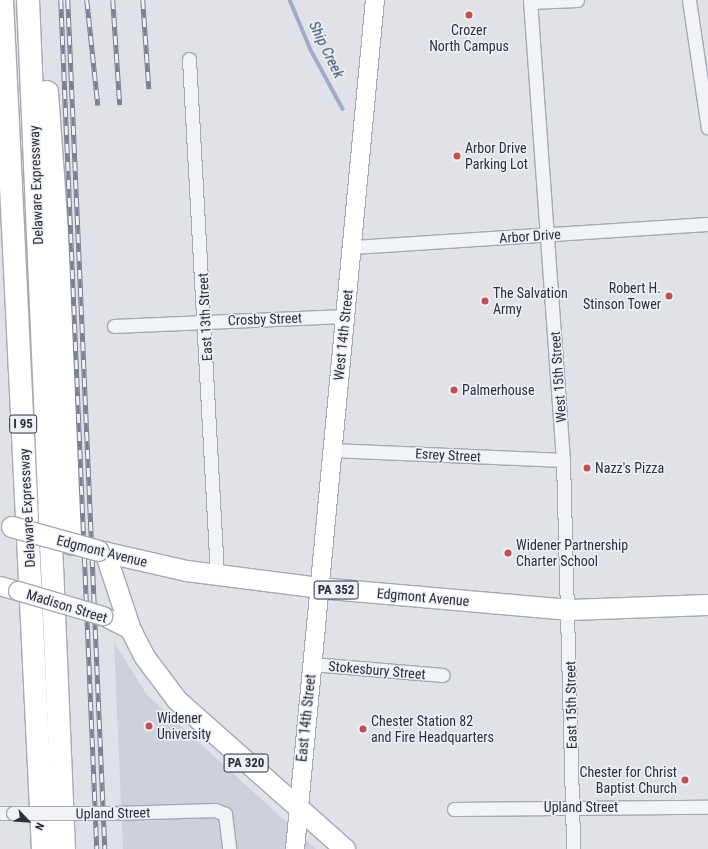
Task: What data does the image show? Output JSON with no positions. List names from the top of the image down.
{
  "streets": {
    "highway": ["Delaware Expressway", "I 95"],
    "main road": [
      "West 14th Street",
      "Edgmont Avenue",
      "PA 352",
      "Madison Street",
      "East 14th Street",
      "PA 320"
    ],
    "street": [
      "Arbor Drive",
      "East 13th Street",
      "Crosby Street",
      "West 15th Street",
      "Esrey Street",
      "Stokesbury Street",
      "East 15th Street",
      "Upland Street"
    ]
  },
  "crossings": [
    ["Arbor Drive", "West 14th Street"],
    ["Arbor Drive", "West 15th Street"],
    ["East 13th Street", "Crosby Street"],
    ["East 13th Street", "Edgmont Avenue"],
    ["Crosby Street", "West 14th Street"],
    ["West 14th Street", "Esrey Street"],
    ["West 14th Street", "Edgmont Avenue"],
    ["West 14th Street", "East 14th Street"],
    ["West 15th Street", "Esrey Street"],
    ["West 15th Street", "Edgmont Avenue"],
    ["West 15th Street", "East 15th Street"],
    ["Edgmont Avenue", "East 15th Street"],
    ["Edgmont Avenue", "East 14th Street"],
    ["Madison Street", "PA 320"],
    ["Stokesbury Street", "East 14th Street"],
    ["East 15th Street", "Upland Street"],
    ["East 14th Street", "PA 320"]
  ],
  "water": ["Ship Creek"],
  "places": [
    "Crozer North Campus",
    "Arbor Drive Parking Lot",
    "Robert H. Stinson Tower",
    "The Salvation Army",
    "Palmerhouse",
    "Nazz's Pizza",
    "Widener Partnership Charter School",
    "Widener University",
    "Chester Station 82 and Fire Headquarters",
    "Chester for Christ Baptist Church"
  ],
  "north": "bottom right"
}
